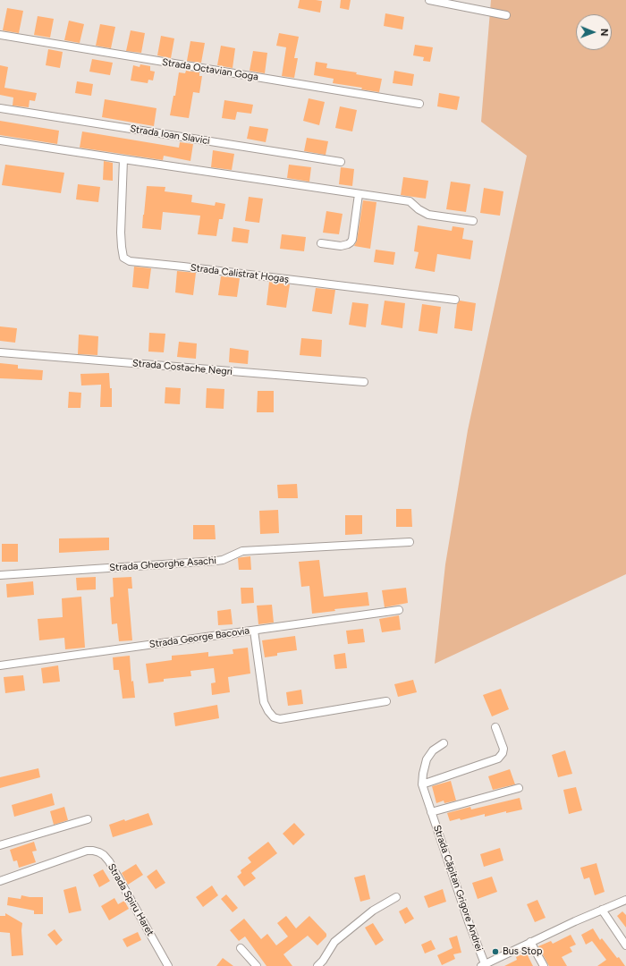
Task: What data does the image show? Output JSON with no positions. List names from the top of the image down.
{
  "streets": {
    "street": [
      "Strada Octavian Goga",
      "Strada Ioan Slavici",
      "Strada Calistrat Hogaș",
      "Strada Costache Negri",
      "Strada Gheorghe Asachi",
      "Strada George Bacovia",
      "Strada Căpitan Grigore Andrei",
      "Strada Spiru Haret"
    ]
  },
  "places": ["Bus Stop"],
  "north": "right"
}
